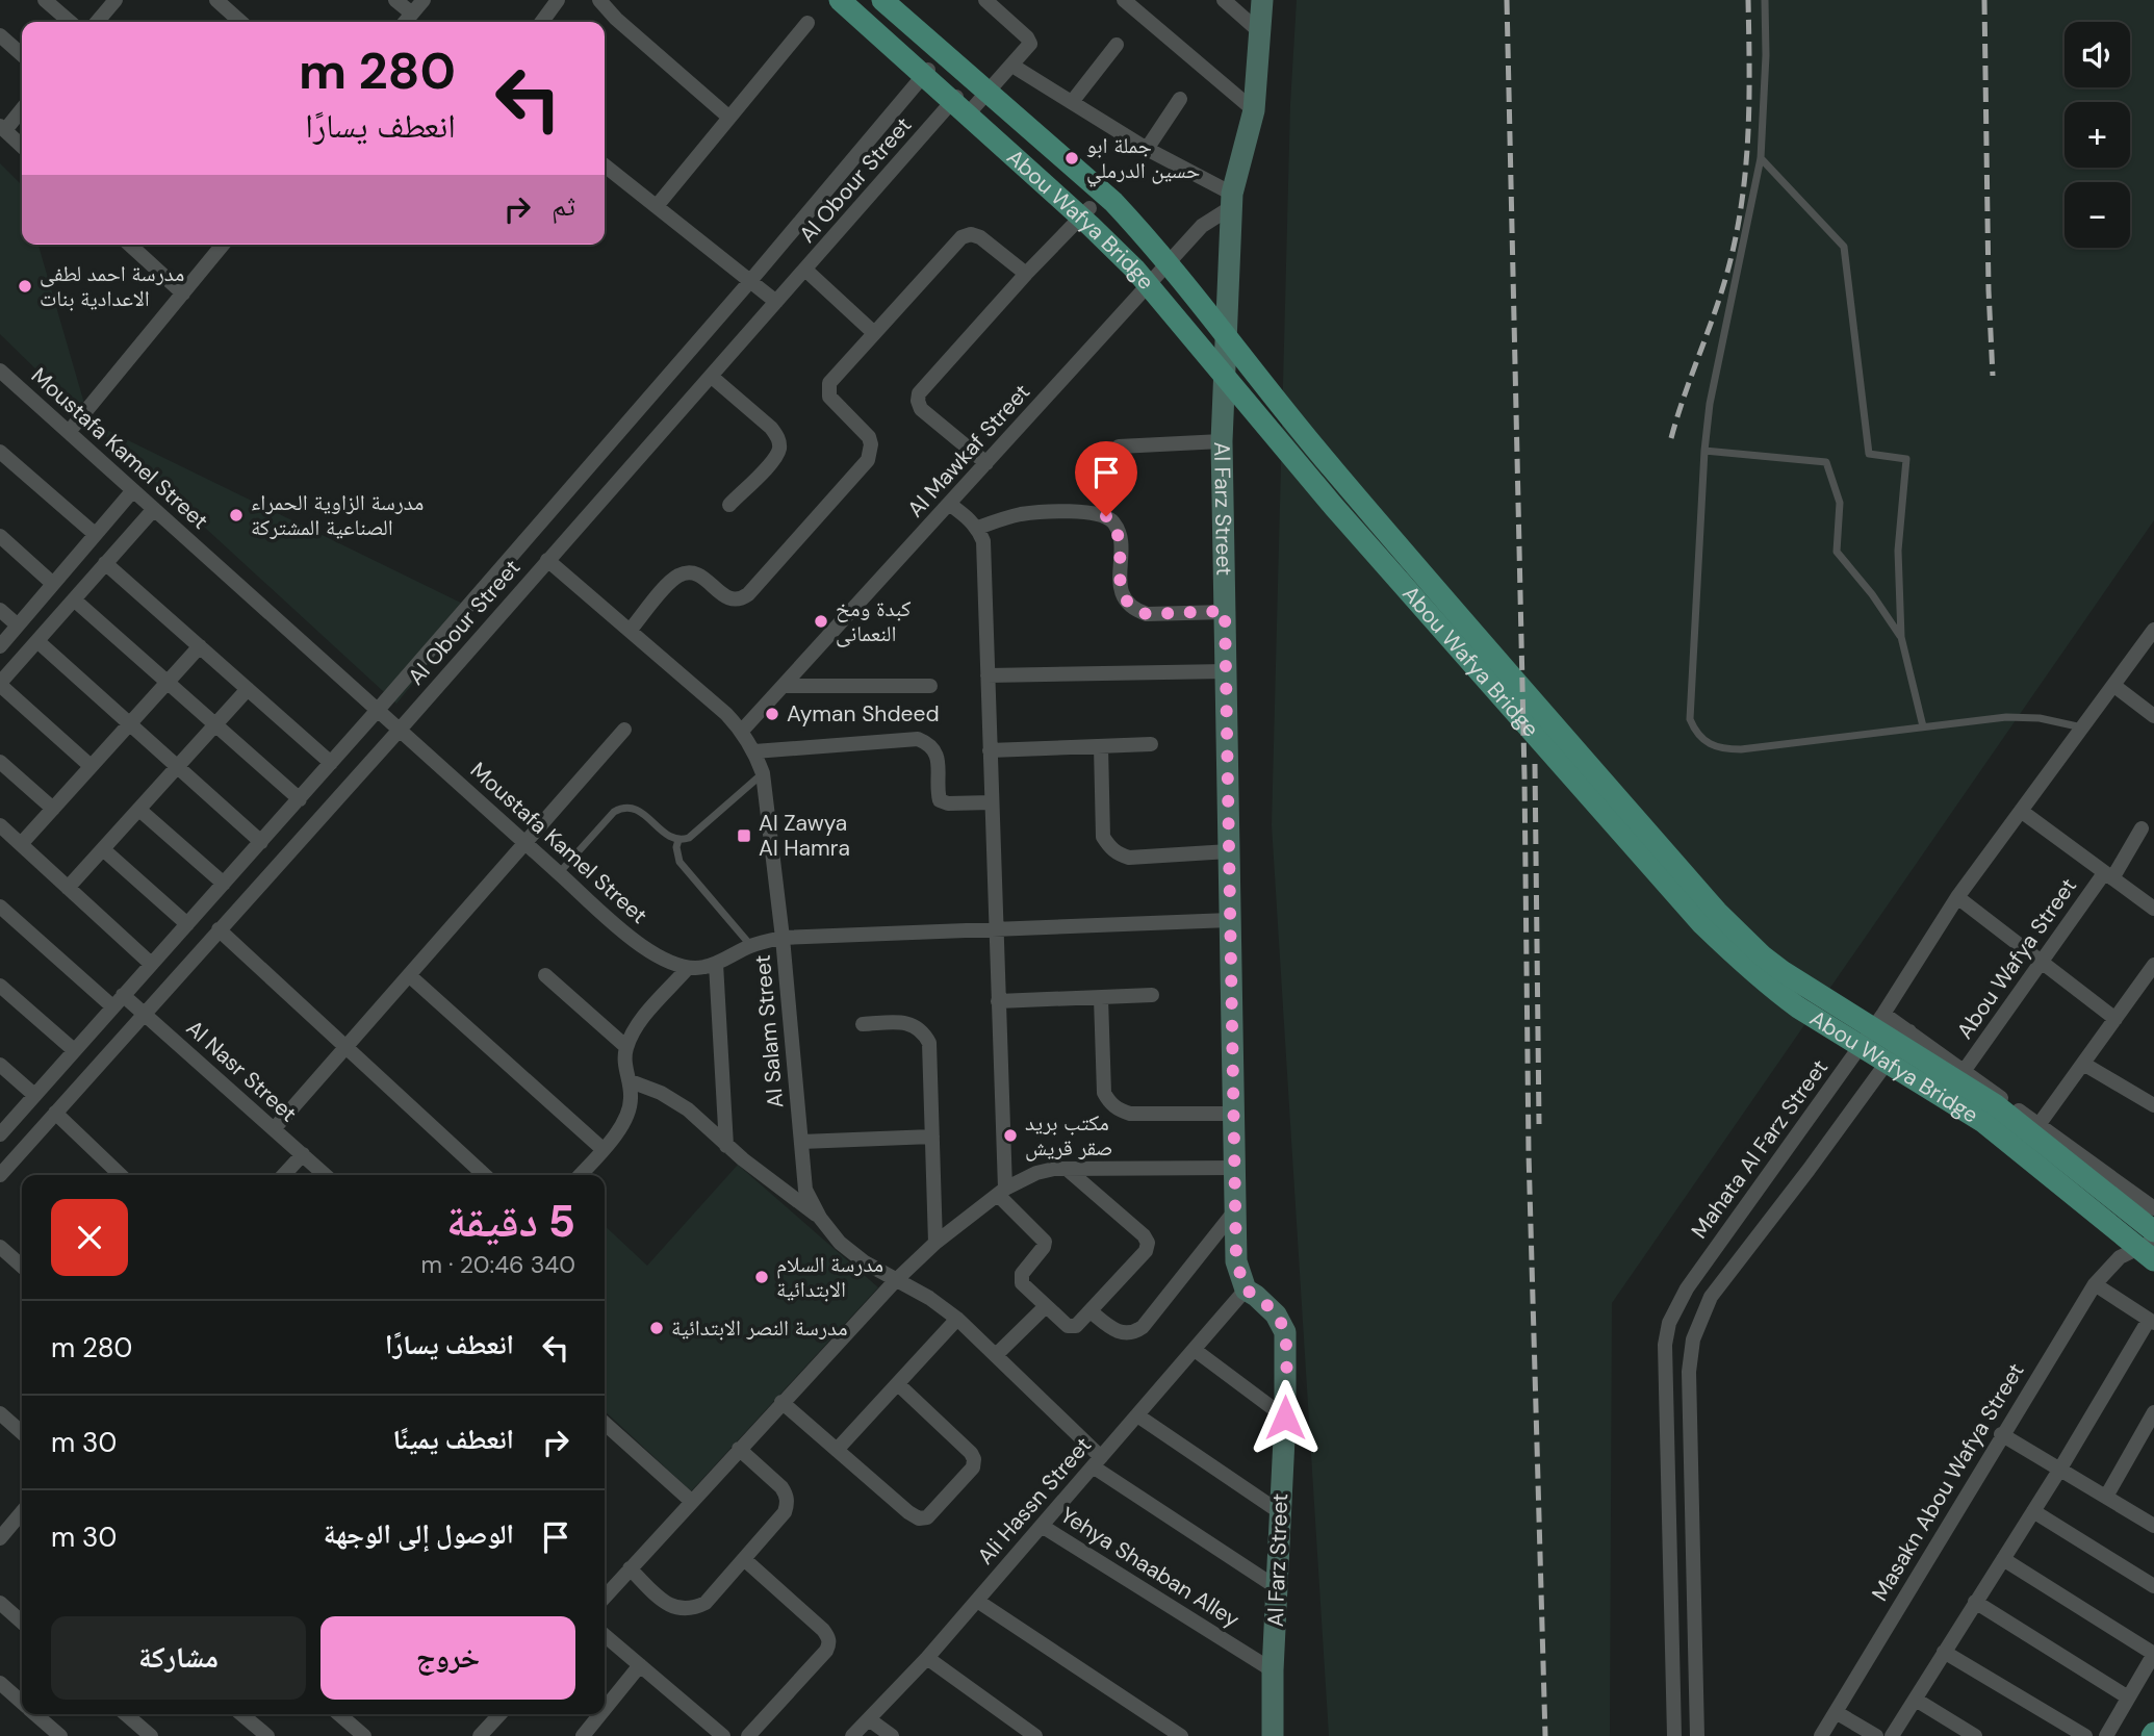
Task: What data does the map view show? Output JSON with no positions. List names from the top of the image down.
{
  "streets": {
    "main road": ["Abou Wafya Bridge"],
    "street": [
      "Al Obour Street",
      "Moustafa Kamel Street",
      "Al Mawkaf Street",
      "Al Farz Street",
      "Abou Wafya Street",
      "Al Salam Street",
      "Al Nasr Street",
      "Mahata Al Farz Street",
      "Masakn Abou Wafya Street",
      "Ali Hassn Street",
      "Yehya Shaaban Alley"
    ]
  },
  "crossings": [
    ["Al Obour Street", "Moustafa Kamel Street"],
    ["Al Obour Street", "Al Salam Street"],
    ["Al Obour Street", "Al Nasr Street"],
    ["Al Mawkaf Street", "Al Farz Street"],
    ["Al Mawkaf Street", "Al Salam Street"],
    ["Al Farz Street", "Al Salam Street"],
    ["Al Farz Street", "Ali Hassn Street"],
    ["Al Farz Street", "Yehya Shaaban Alley"],
    ["Al Salam Street", "Ali Hassn Street"],
    ["Ali Hassn Street", "Yehya Shaaban Alley"]
  ],
  "places": {
    "other": [
      "جملة ابو حسين الدرملي",
      "مدرسة احمد لطفى الاعدادية بنات",
      "مدرسة الزاوية الحمراء الصناعية المشتركة",
      "كبدة ومخ النعمانى",
      "Ayman Shdeed",
      "مكتب بريد صقر قريش",
      "مدرسة السلام الابتدائية",
      "مدرسة النصر الابتدائية"
    ],
    "transit": ["Al Zawya Al Hamra"]
  },
  "page": {
    "map_buttons": ["+", "−"],
    "turn": ["280 m", "انعطف يسارًا"],
    "then": "ثم",
    "heading": ["5 دقيقة", "340 m · 20:46"],
    "list": [
      {
        "name": "انعطف يسارًا",
        "value": "280 m"
      },
      {
        "name": "انعطف يمينًا",
        "value": "30 m"
      },
      {
        "name": "الوصول إلى الوجهة",
        "value": "30 m"
      }
    ],
    "buttons": ["خروج", "مشاركة"]
  }
}
